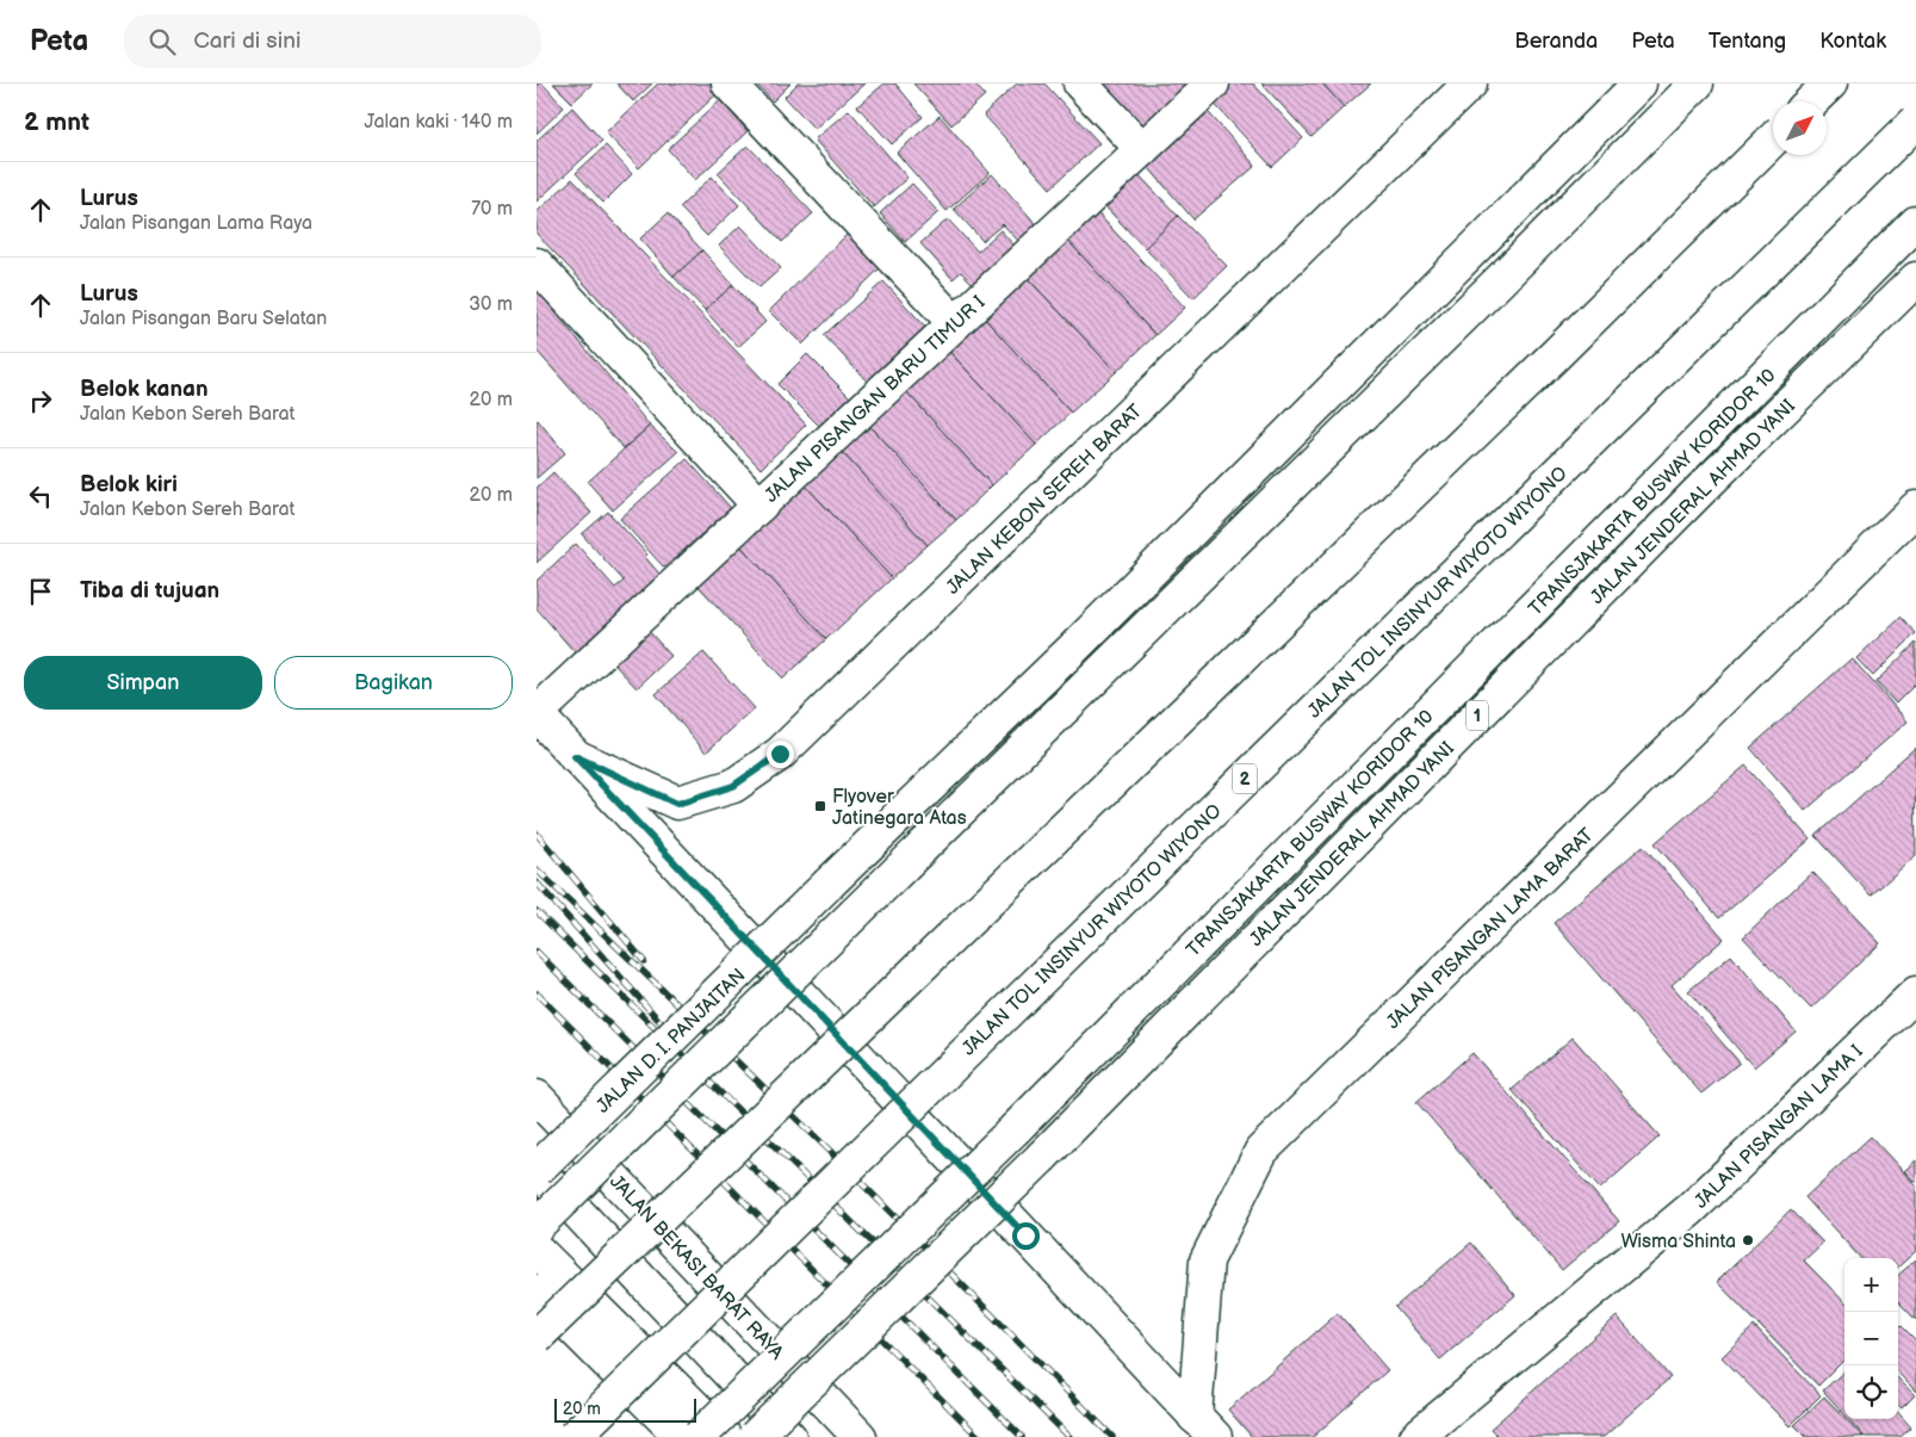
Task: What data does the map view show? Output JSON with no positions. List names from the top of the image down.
{
  "streets": {
    "main road": [
      "JALAN PISANGAN BARU TIMUR I",
      "TRANSJAKARTA BUSWAY KORIDOR 10",
      "JALAN KEBON SEREH BARAT",
      "JALAN JENDERAL AHMAD YANI",
      "JALAN TOL INSINYUR WIYOTO WIYONO",
      "1",
      "2",
      "JALAN PISANGAN LAMA BARAT",
      "JALAN D. I. PANJAITAN",
      "JALAN PISANGAN LAMA I",
      "JALAN BEKASI BARAT RAYA"
    ]
  },
  "places": {
    "transit": ["Flyover Jatinegara Atas"],
    "other": ["Wisma Shinta"]
  },
  "scale_bar": "20 m",
  "north": "top right",
  "page": {
    "header": "Peta",
    "search": "Cari di sini",
    "nav": [
      "Beranda",
      "Peta",
      "Tentang",
      "Kontak"
    ],
    "heading": ["2 mnt", "Jalan kaki · 140 m"],
    "list": [
      ["Lurus", "Jalan Pisangan Lama Raya", "70 m"],
      ["Lurus", "Jalan Pisangan Baru Selatan", "30 m"],
      ["Belok kanan", "Jalan Kebon Sereh Barat", "20 m"],
      ["Belok kiri", "Jalan Kebon Sereh Barat", "20 m"],
      "Tiba di tujuan"
    ],
    "buttons": ["Simpan", "Bagikan"],
    "map_buttons": ["+", "−"],
    "scale": "20 m"
  }
}
